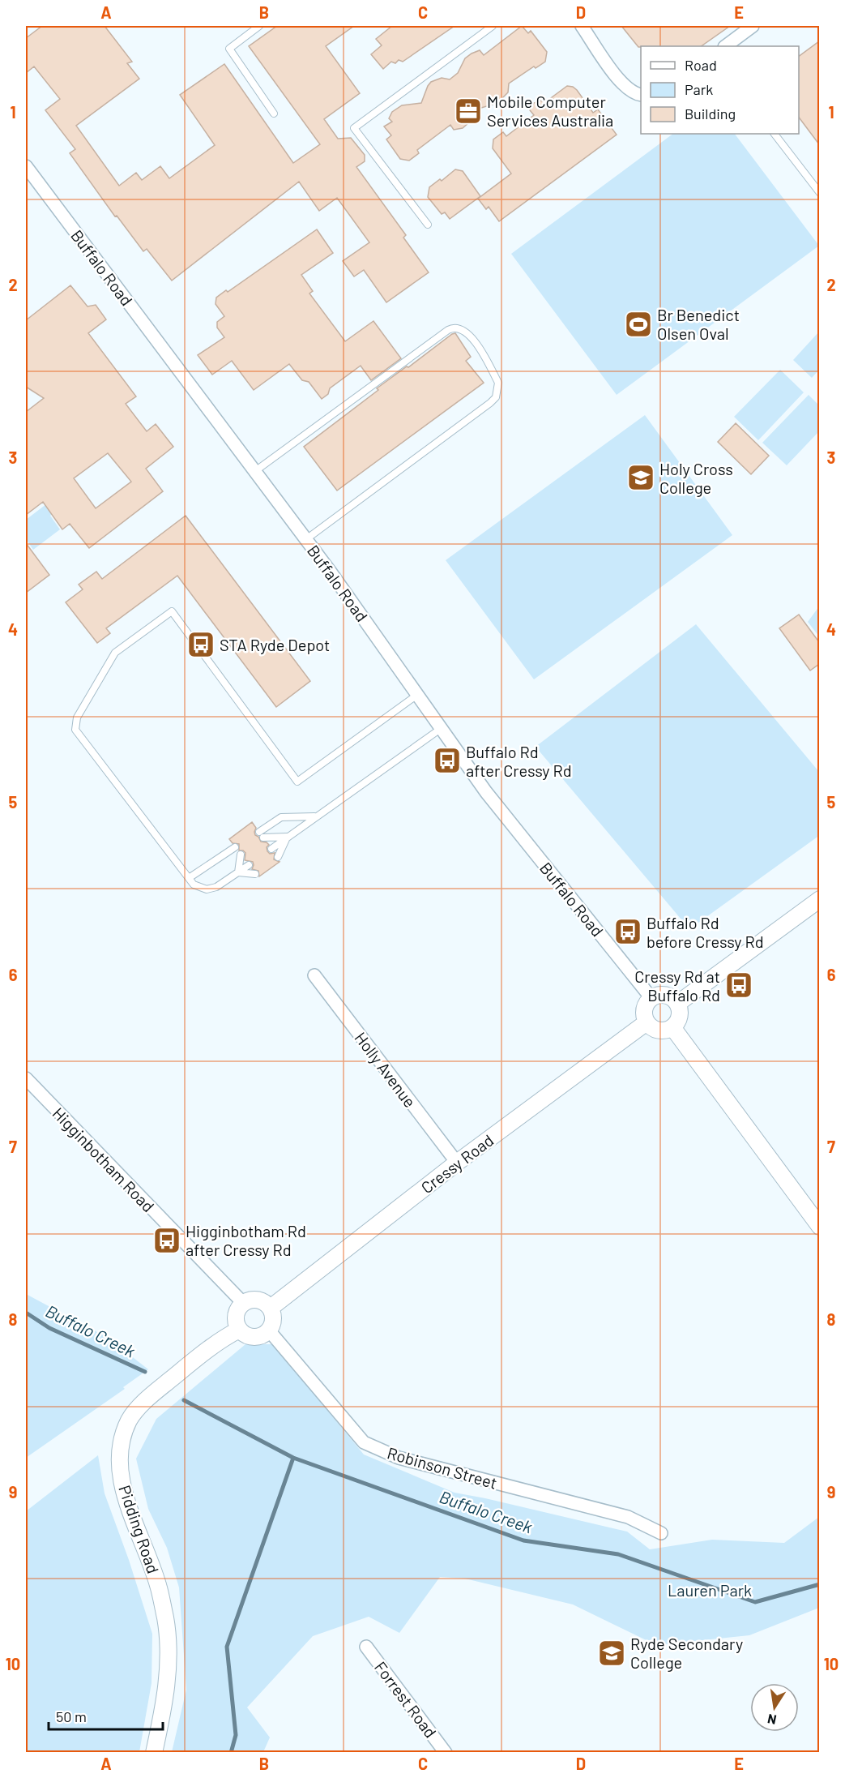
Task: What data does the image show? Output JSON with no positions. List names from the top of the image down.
{
  "streets": {
    "street": [
      "Buffalo Road",
      "Holly Avenue",
      "Higginbotham Road",
      "Cressy Road",
      "Robinson Street",
      "Pidding Road",
      "Forrest Road"
    ]
  },
  "crossings": [
    ["Buffalo Road", "Cressy Road"],
    ["Holly Avenue", "Cressy Road"],
    ["Higginbotham Road", "Cressy Road"],
    ["Higginbotham Road", "Robinson Street"],
    ["Higginbotham Road", "Pidding Road"],
    ["Cressy Road", "Robinson Street"],
    ["Cressy Road", "Pidding Road"],
    ["Robinson Street", "Pidding Road"]
  ],
  "water": ["Buffalo Creek"],
  "parks": ["Lauren Park"],
  "places": {
    "office": ["Mobile Computer Services Australia"],
    "sports": ["Br Benedict Olsen Oval"],
    "school or university": ["Holy Cross College", "Ryde Secondary College"],
    "bus stop": [
      "STA Ryde Depot",
      "Buffalo Rd after Cressy Rd",
      "Buffalo Rd before Cressy Rd",
      "Cressy Rd at Buffalo Rd",
      "Higginbotham Rd after Cressy Rd"
    ]
  },
  "legend": ["Road", "Park", "Building"],
  "scale_bar": "50 m",
  "north": "bottom",
  "grid": {
    "columns": [
      "A",
      "B",
      "C",
      "D",
      "E"
    ],
    "rows": [
      "1",
      "2",
      "3",
      "4",
      "5",
      "6",
      "7",
      "8",
      "9",
      "10"
    ]
  }
}
